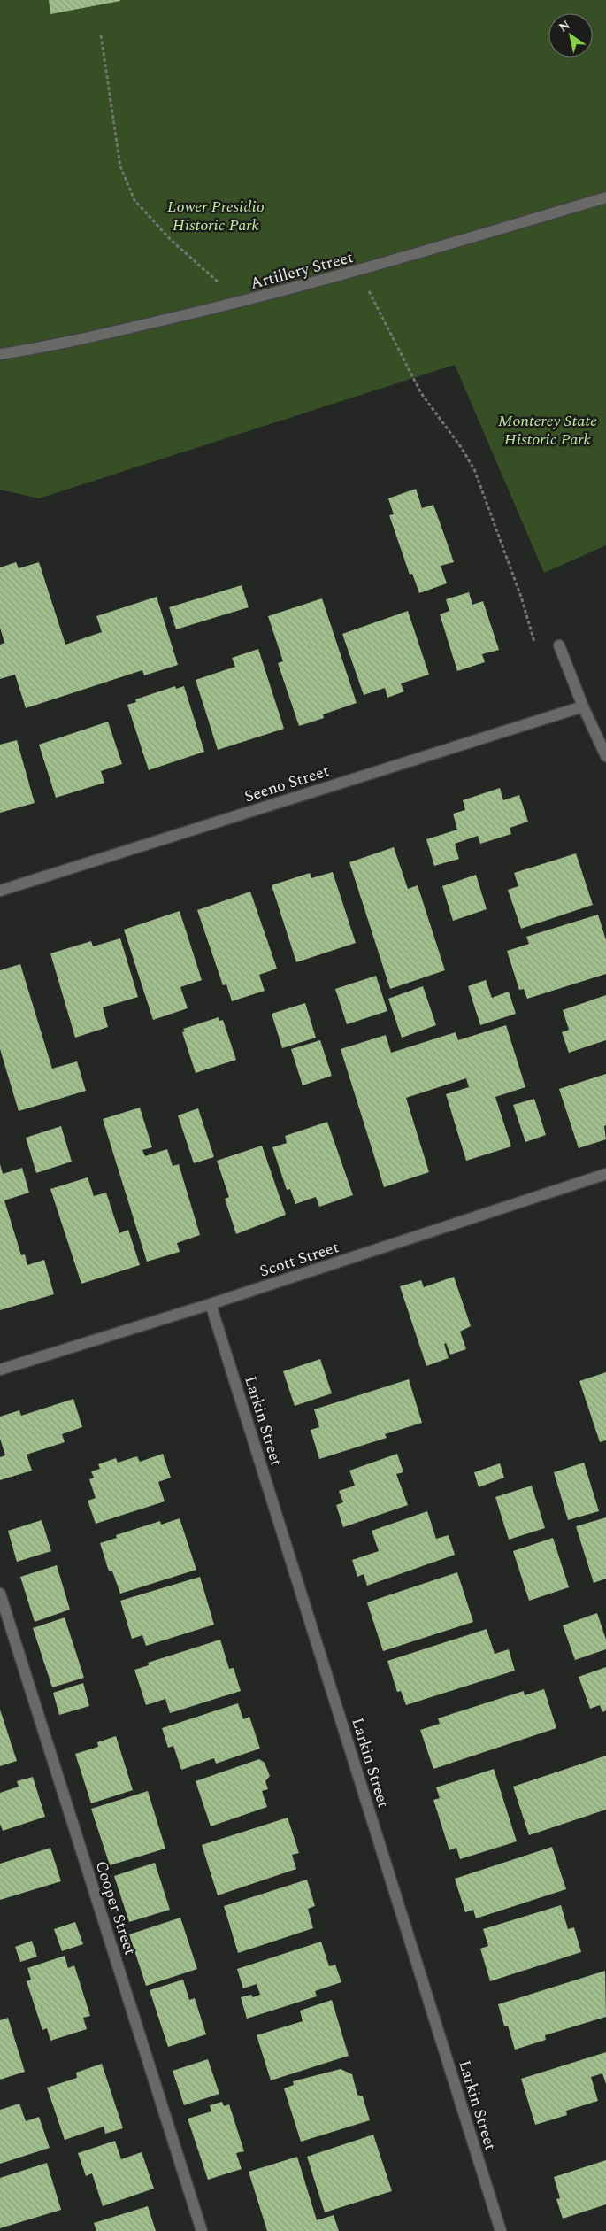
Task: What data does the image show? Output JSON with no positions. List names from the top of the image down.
{
  "streets": {
    "street": [
      "Artillery Street",
      "Seeno Street",
      "Scott Street",
      "Larkin Street",
      "Cooper Street"
    ]
  },
  "crossings": [
    ["Scott Street", "Larkin Street"]
  ],
  "parks": ["Lower Presidio Historic Park", "Monterey State Historic Park"],
  "north": "top left"
}
